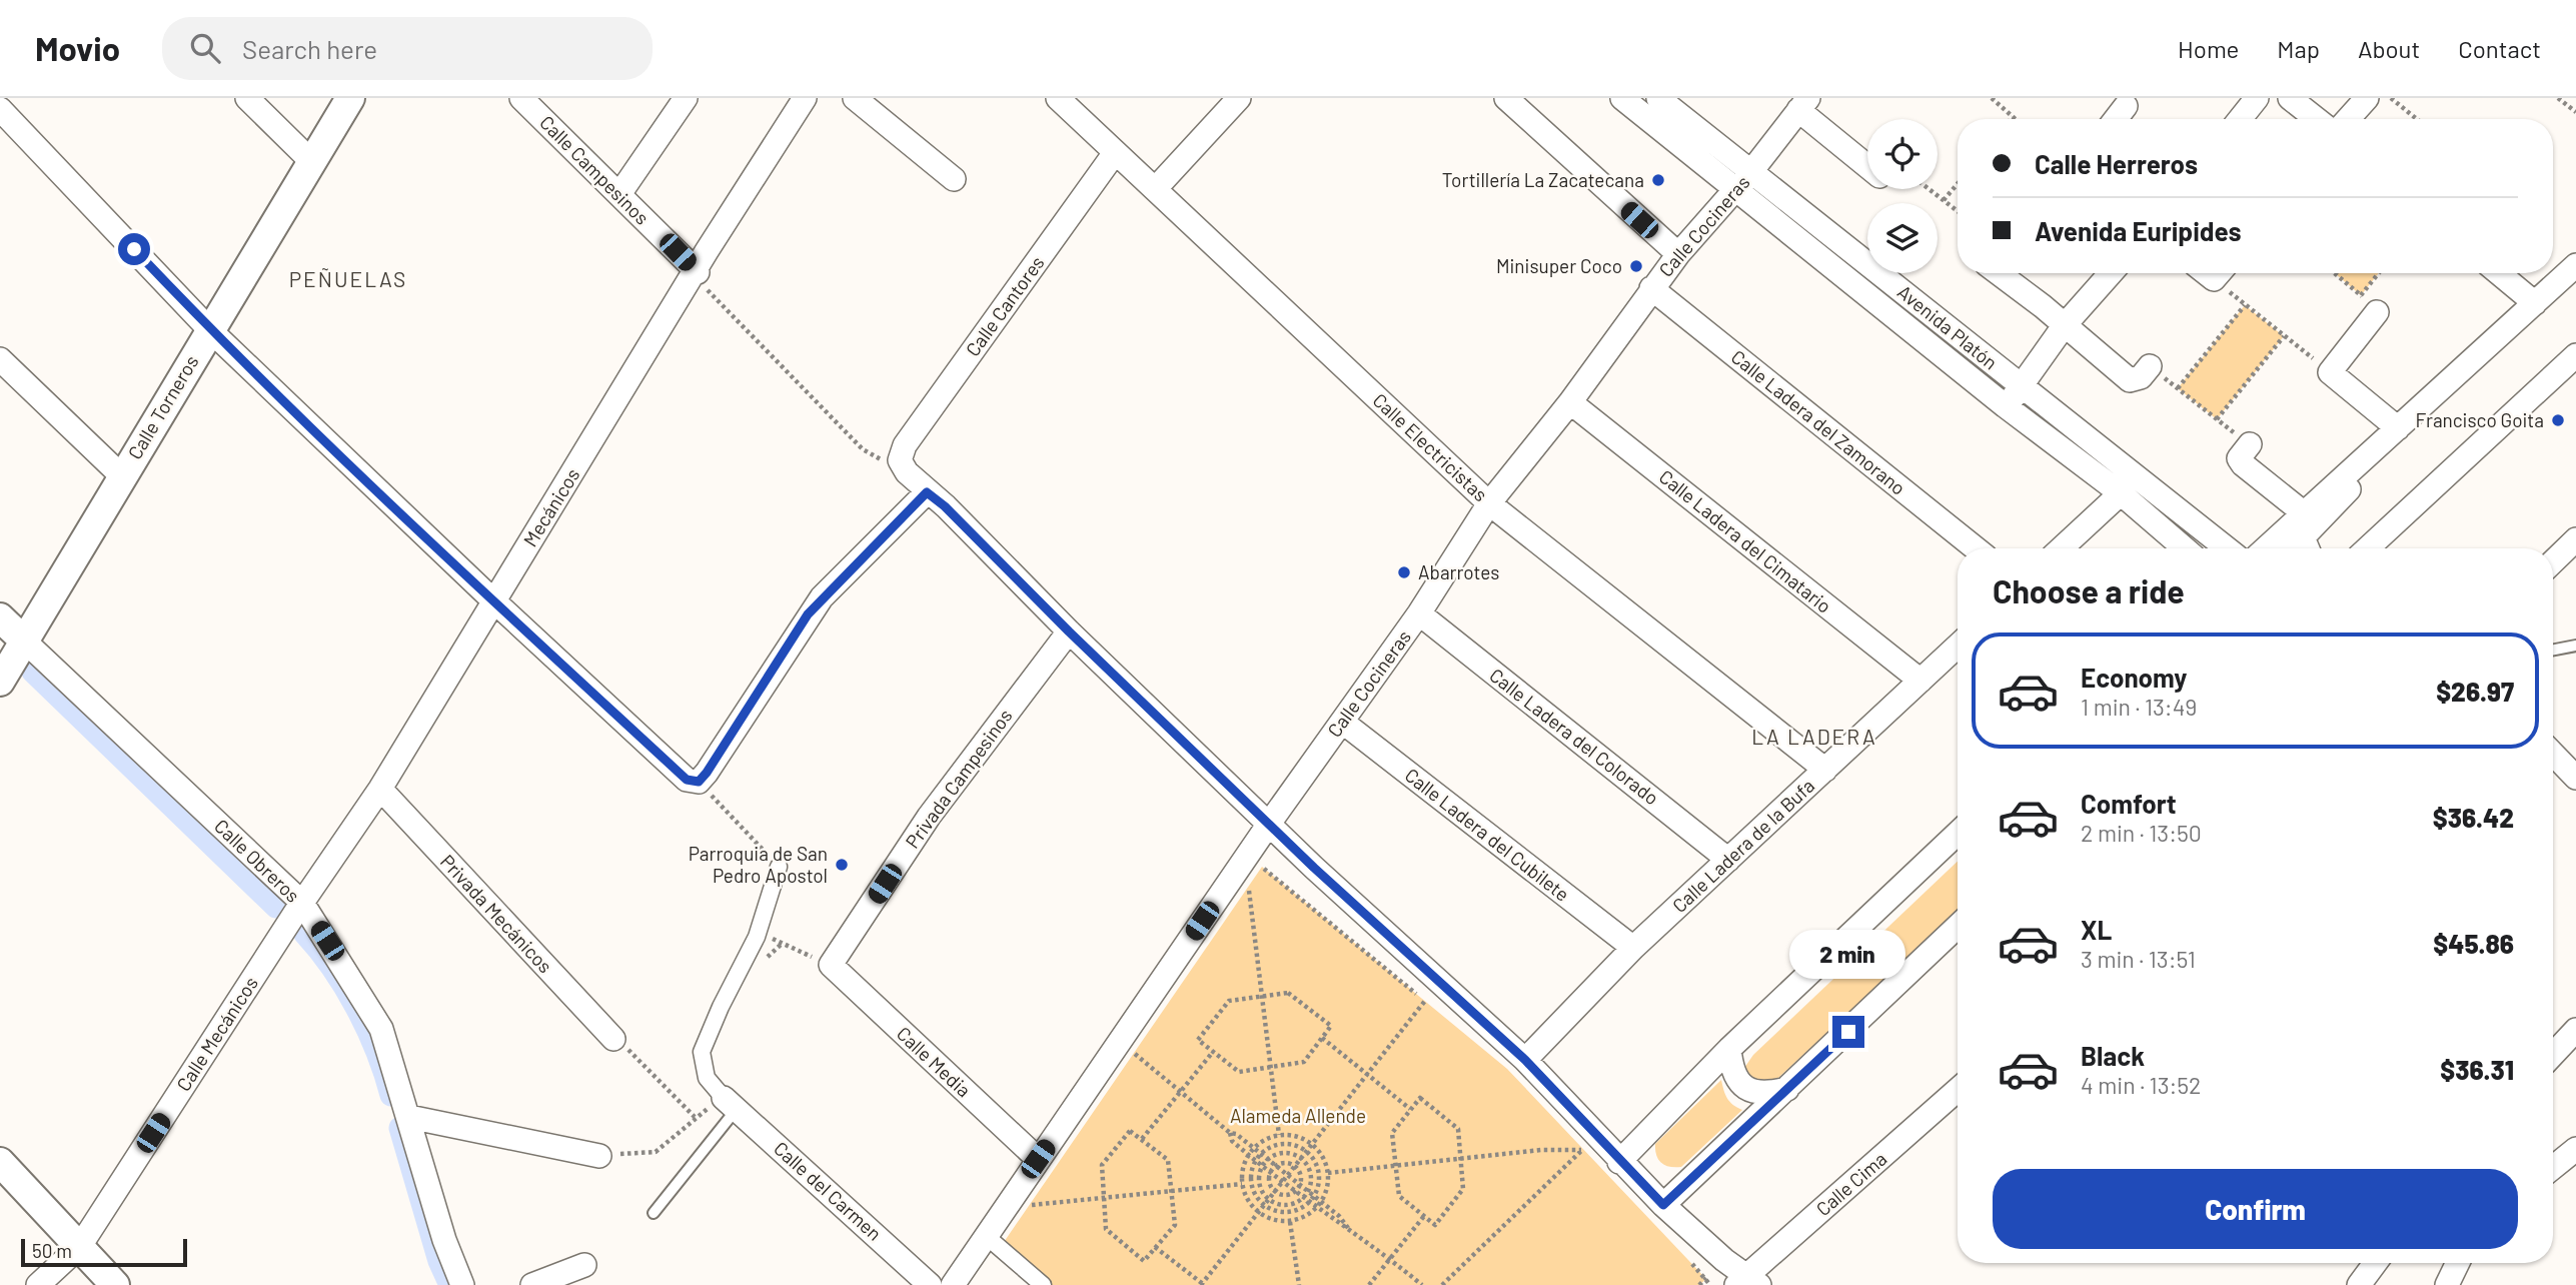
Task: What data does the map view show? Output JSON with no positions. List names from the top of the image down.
{
  "streets": {
    "street": [
      "Calle Campesinos",
      "Calle Cocineras",
      "Calle Cantores",
      "Avenida Platón",
      "Calle Torneros",
      "Calle Ladera del Zamorano",
      "Calle Electricistas",
      "Mecánicos",
      "Calle Ladera del Cimatario",
      "Calle Ladera del Colorado",
      "Privada Campesinos",
      "Calle Ladera del Cubilete",
      "Calle Ladera de la Bufa",
      "Calle Obreros",
      "Privada Mecánicos",
      "Calle Mecánicos",
      "Calle Media",
      "Calle Cima",
      "Calle del Carmen"
    ]
  },
  "crossings": [
    ["Calle Campesinos", "Mecánicos"],
    ["Calle Cocineras", "Avenida Platón"],
    ["Calle Cocineras", "Calle Ladera del Zamorano"],
    ["Calle Cocineras", "Calle Electricistas"],
    ["Calle Cocineras", "Calle Ladera del Cimatario"],
    ["Calle Cocineras", "Calle Ladera del Colorado"],
    ["Calle Cocineras", "Calle Ladera del Cubilete"],
    ["Calle Cocineras", "Calle Media"],
    ["Calle Cantores", "Calle Electricistas"],
    ["Calle Torneros", "Calle Obreros"],
    ["Calle Electricistas", "Calle Ladera de la Bufa"],
    ["Mecánicos", "Calle Obreros"],
    ["Mecánicos", "Privada Mecánicos"],
    ["Mecánicos", "Calle Mecánicos"],
    ["Calle Ladera del Cimatario", "Calle Ladera de la Bufa"],
    ["Calle Ladera del Colorado", "Calle Ladera de la Bufa"],
    ["Privada Campesinos", "Calle Media"],
    ["Calle Ladera del Cubilete", "Calle Ladera de la Bufa"],
    ["Calle Obreros", "Calle Mecánicos"]
  ],
  "districts": ["PEÑUELAS", "LA LADERA"],
  "parks": ["Alameda Allende"],
  "places": [
    "Tortillería La Zacatecana",
    "Minisuper Coco",
    "Francisco Goita",
    "Abarrotes",
    "Parroquia de San Pedro Apostol"
  ],
  "scale_bar": "50 m",
  "page": {
    "header": "Movio",
    "search": "Search here",
    "nav": [
      "Home",
      "Map",
      "About",
      "Contact"
    ],
    "banner": ["Calle Herreros", "Avenida Euripides"],
    "heading": "Choose a ride",
    "list": [
      {
        "name": "Economy",
        "note": "1 min · 13:49",
        "value": "$26.97"
      },
      {
        "name": "Comfort",
        "note": "2 min · 13:50",
        "value": "$36.42"
      },
      {
        "name": "XL",
        "note": "3 min · 13:51",
        "value": "$45.86"
      },
      {
        "name": "Black",
        "note": "4 min · 13:52",
        "value": "$36.31"
      }
    ],
    "bubble": "2 min",
    "buttons": "Confirm",
    "scale": "50 m"
  }
}
